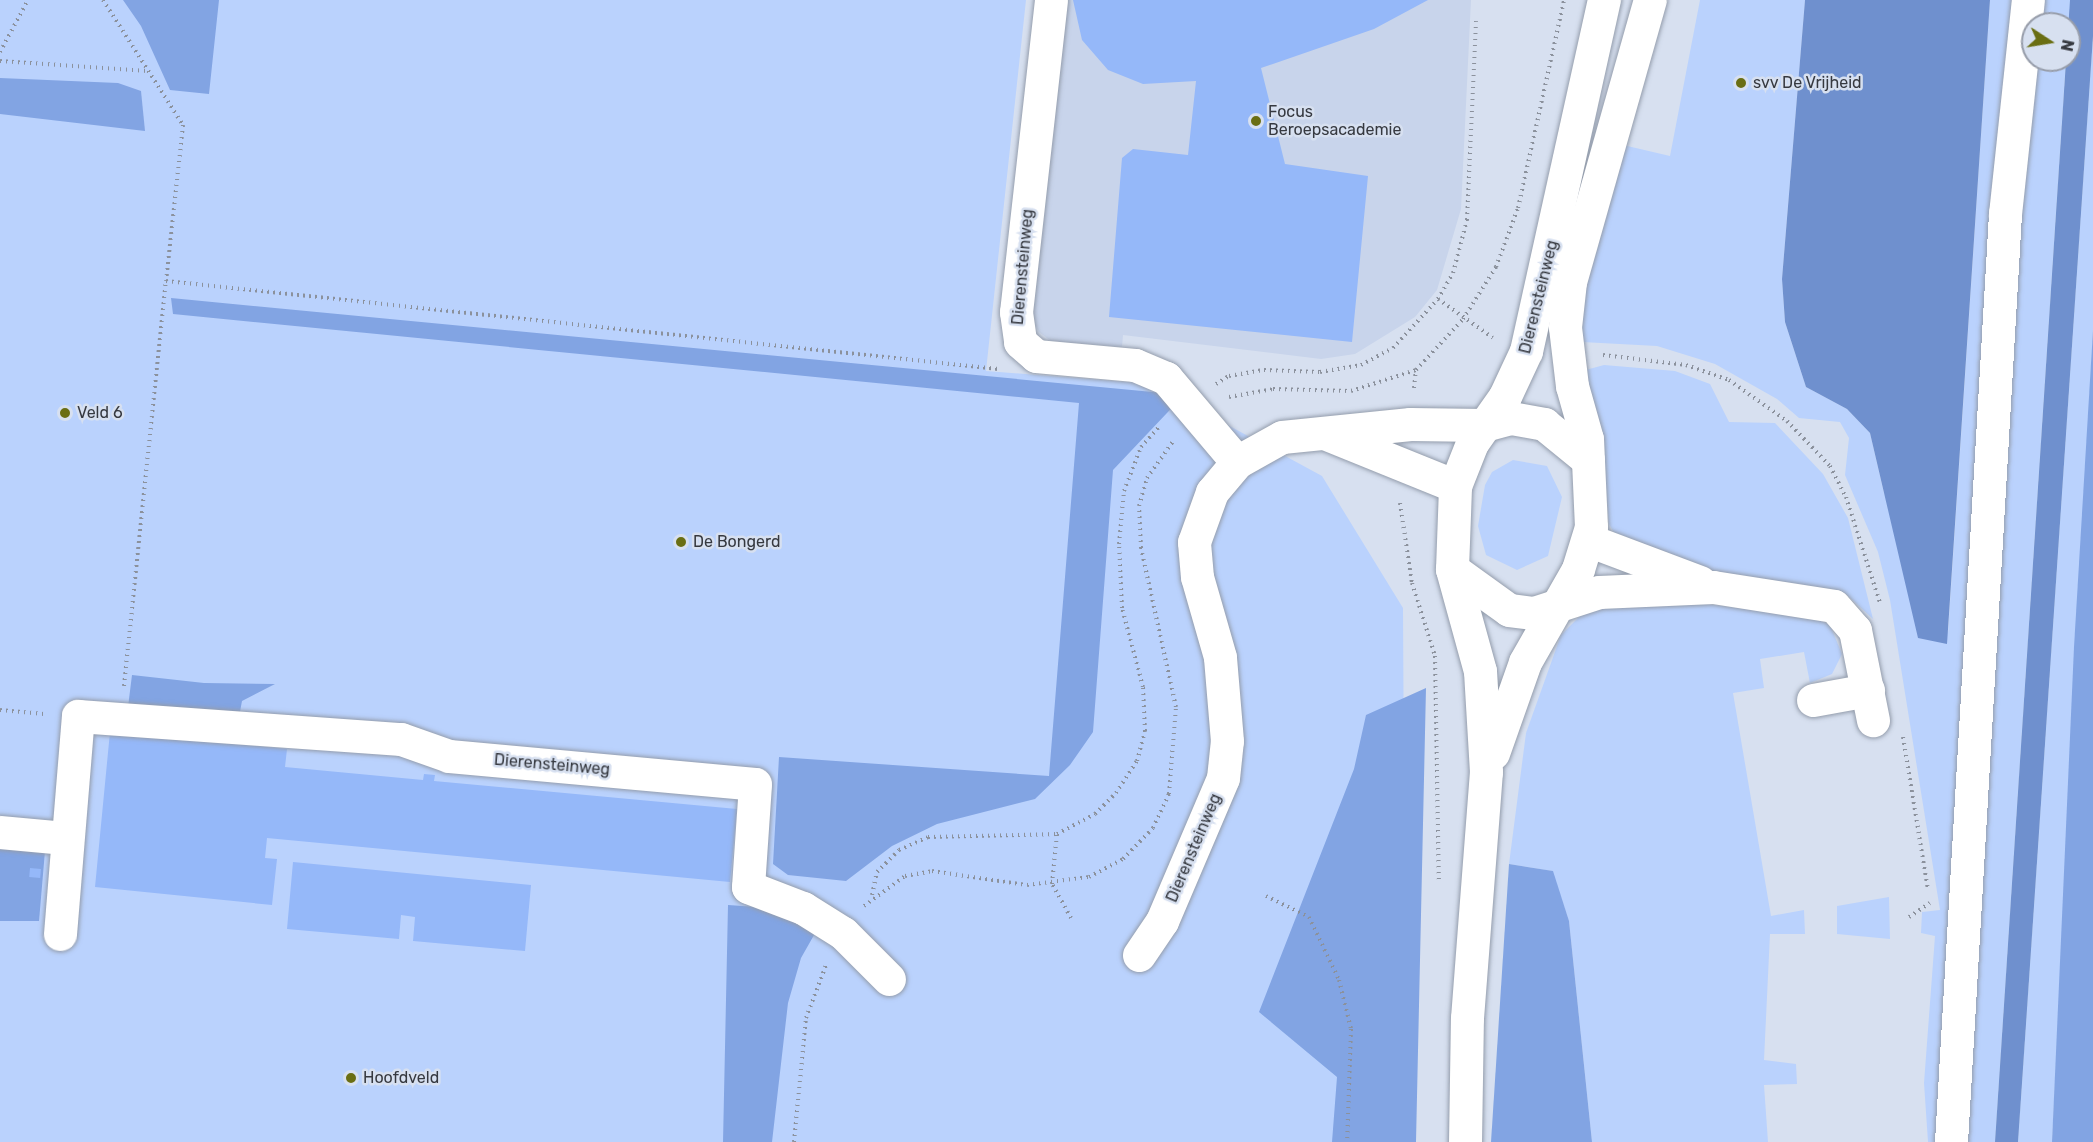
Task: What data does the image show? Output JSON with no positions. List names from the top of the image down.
{
  "streets": {
    "main road": ["Dierensteinweg"]
  },
  "places": [
    "svv De Vrijheid",
    "Focus Beroepsacademie",
    "Veld 6",
    "De Bongerd",
    "Hoofdveld"
  ],
  "north": "right"
}
